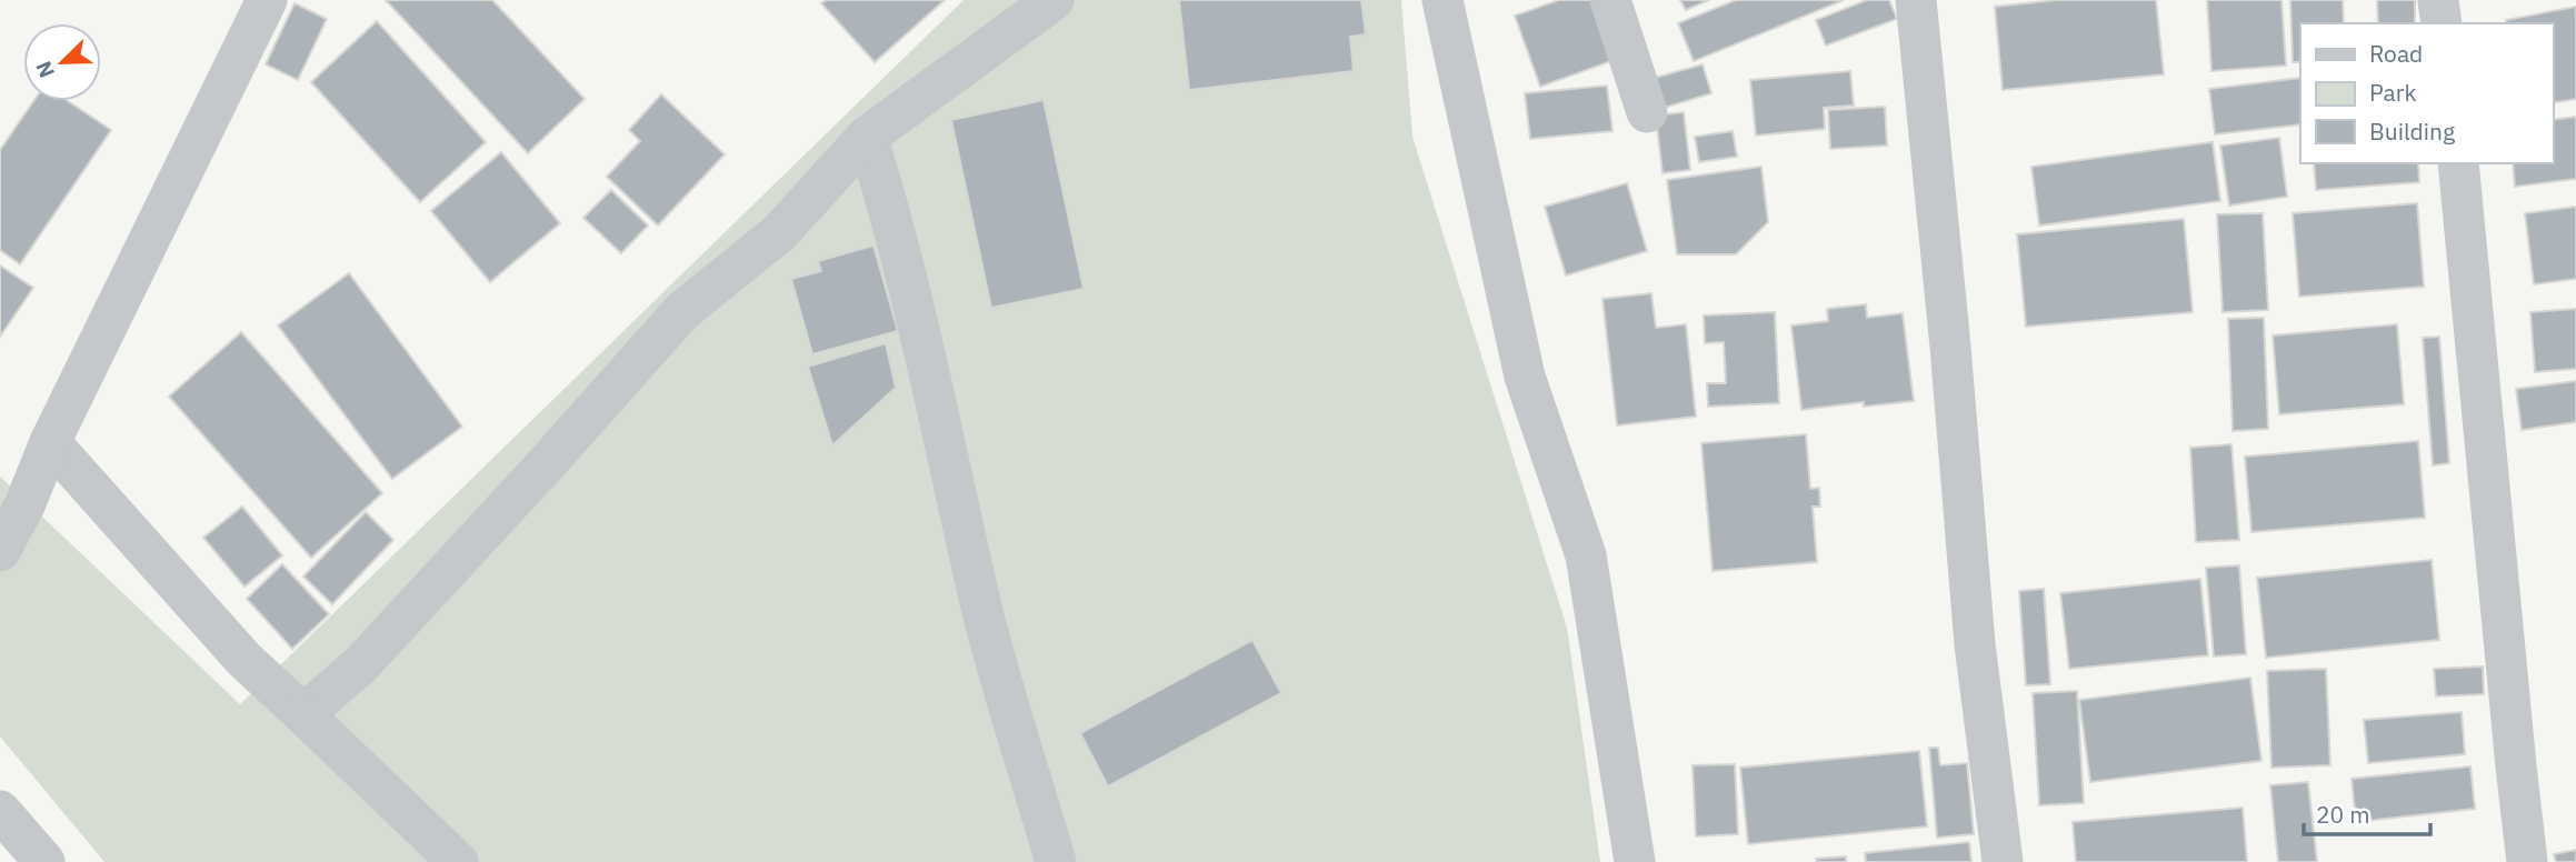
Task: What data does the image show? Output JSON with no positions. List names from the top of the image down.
{
  "legend": ["Road", "Park", "Building"],
  "scale_bar": "20 m",
  "north": "bottom left"
}
